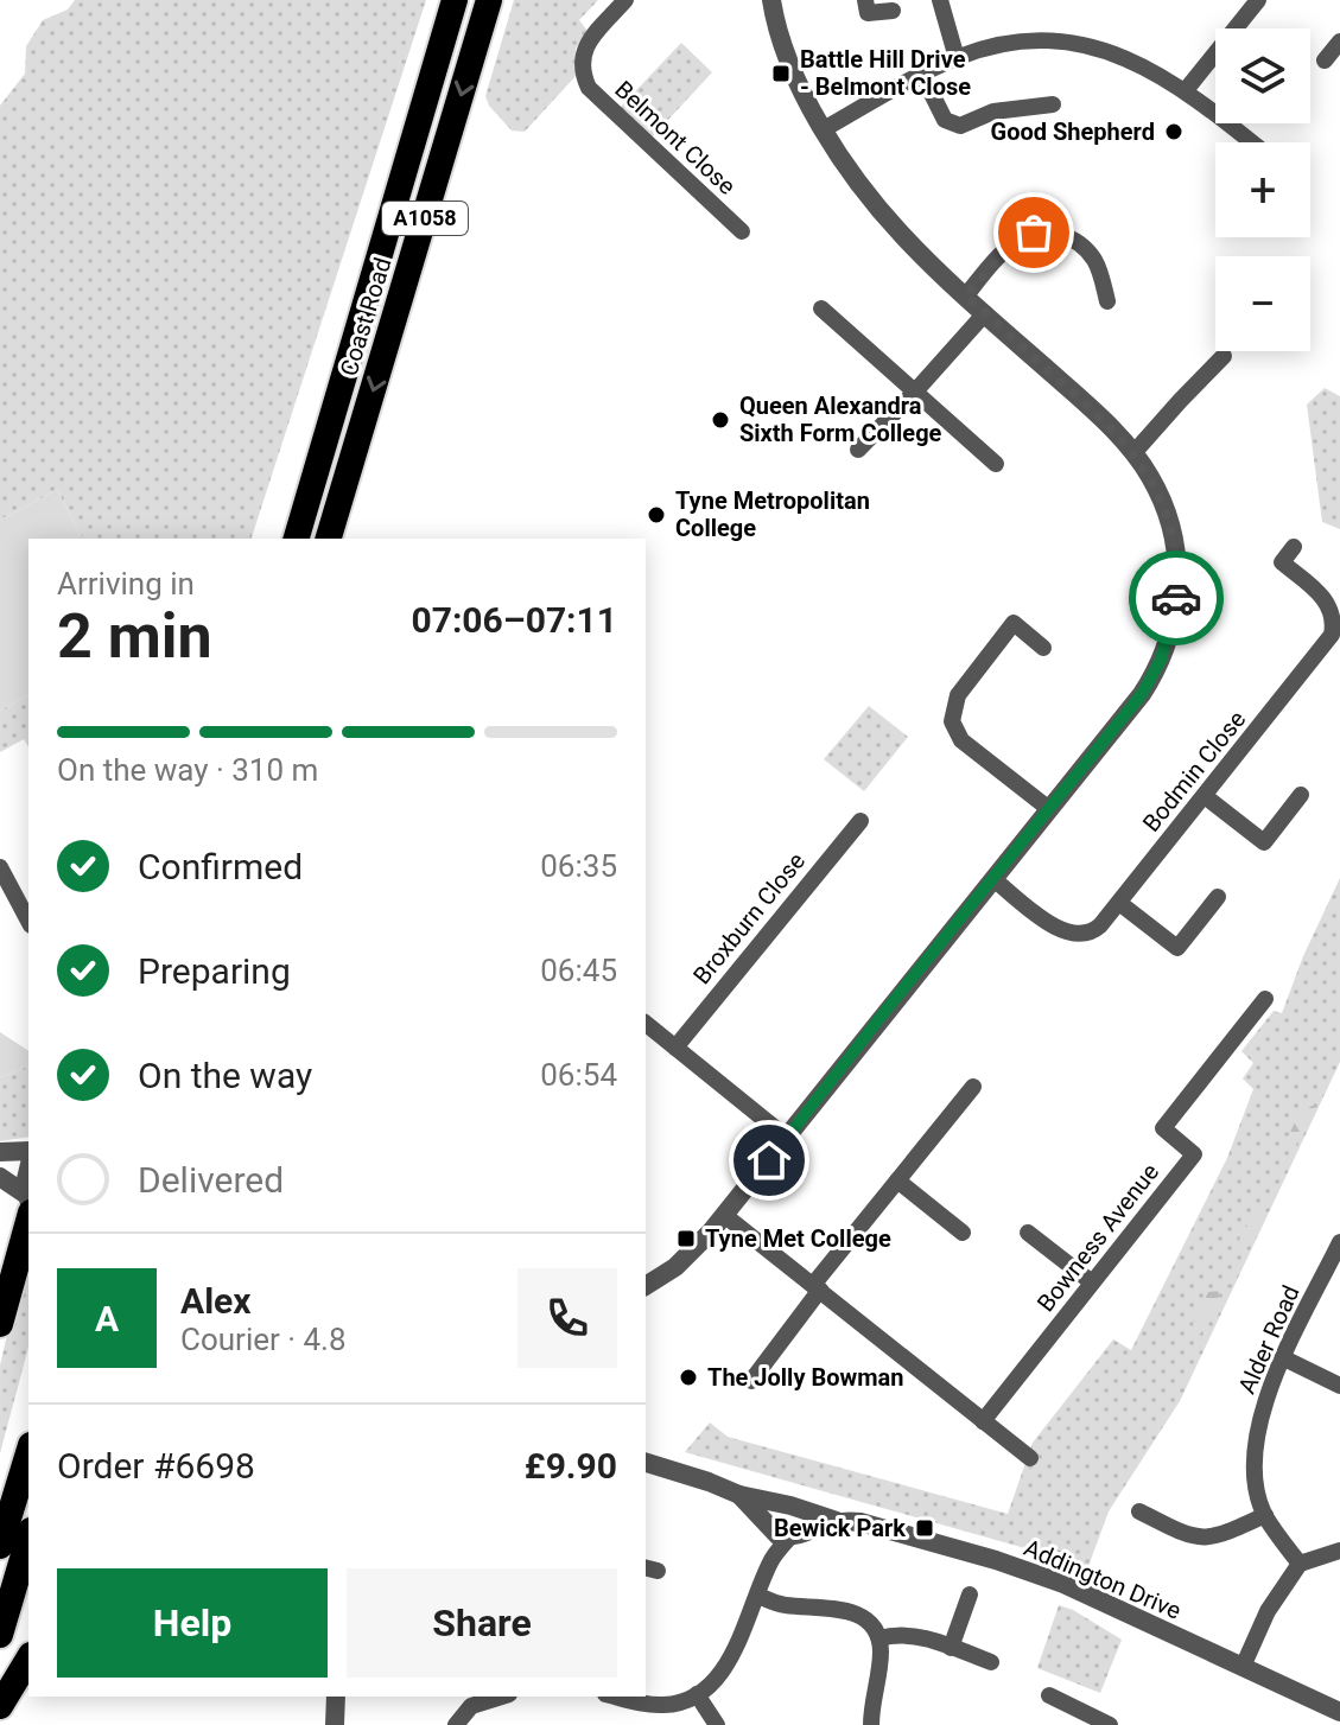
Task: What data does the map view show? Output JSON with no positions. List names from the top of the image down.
{
  "streets": {
    "highway": ["A1058", "Coast Road"],
    "street": [
      "Belmont Close",
      "Bodmin Close",
      "Broxburn Close",
      "Bowness Avenue",
      "Alder Road",
      "Addington Drive"
    ]
  },
  "places": {
    "transit": ["Battle Hill Drive - Belmont Close", "Tyne Met College", "Bewick Park"],
    "other": [
      "Good Shepherd",
      "Queen Alexandra Sixth Form College",
      "Tyne Metropolitan College",
      "The Jolly Bowman"
    ]
  },
  "page": {
    "map_buttons": ["+", "−"],
    "heading": ["2 min", "Arriving in", "07:06–07:11"],
    "panel": [
      "Alex",
      "Courier · 4.8",
      "Order #6698",
      "£9.90"
    ],
    "bar": "On the way · 310 m",
    "list": [
      ["Confirmed", "06:35"],
      ["Preparing", "06:45"],
      ["On the way", "06:54"],
      "Delivered"
    ],
    "round": "A",
    "buttons": ["Help", "Share"]
  }
}
